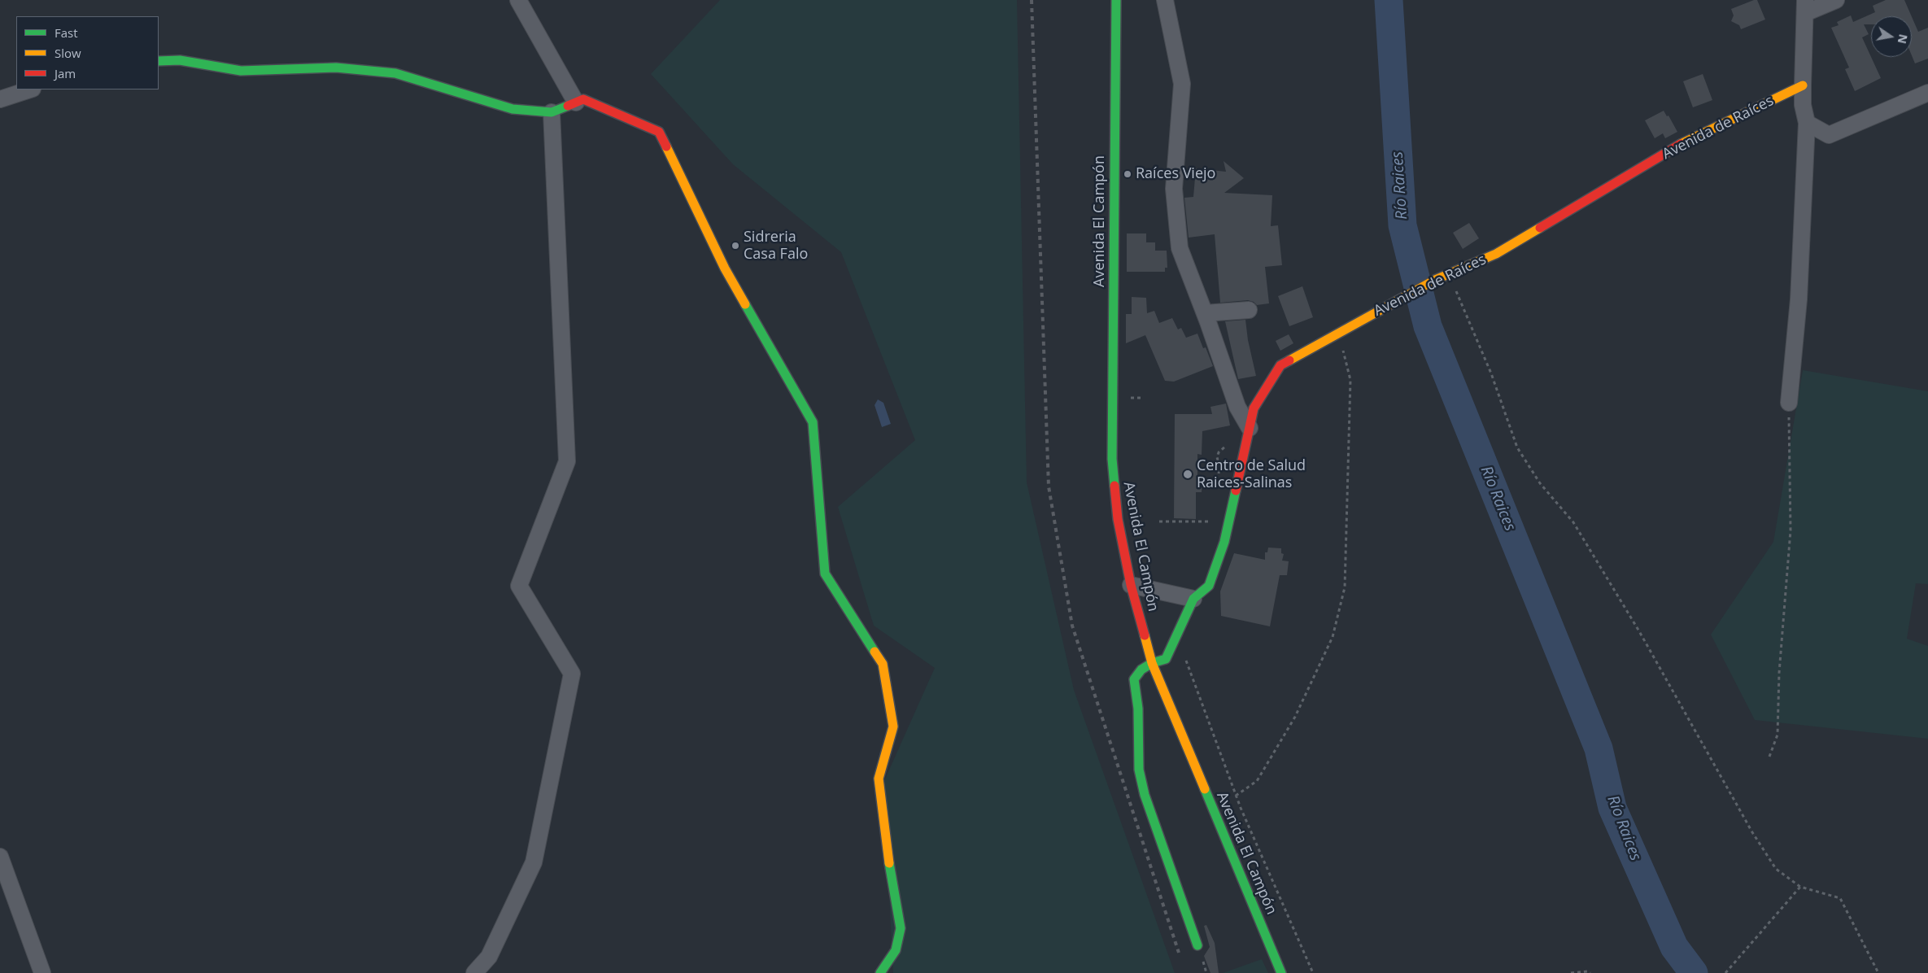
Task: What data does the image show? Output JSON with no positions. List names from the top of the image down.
{
  "streets": {
    "street": ["Avenida de Raíces", "Avenida El Campón"]
  },
  "crossings": [
    ["Avenida de Raíces", "Avenida El Campón"]
  ],
  "water": ["Río Raices"],
  "places": ["Raíces Viejo", "Sidreria Casa Falo", "Centro de Salud Raices-Salinas"],
  "legend": ["Fast", "Slow", "Jam"],
  "north": "right"
}
